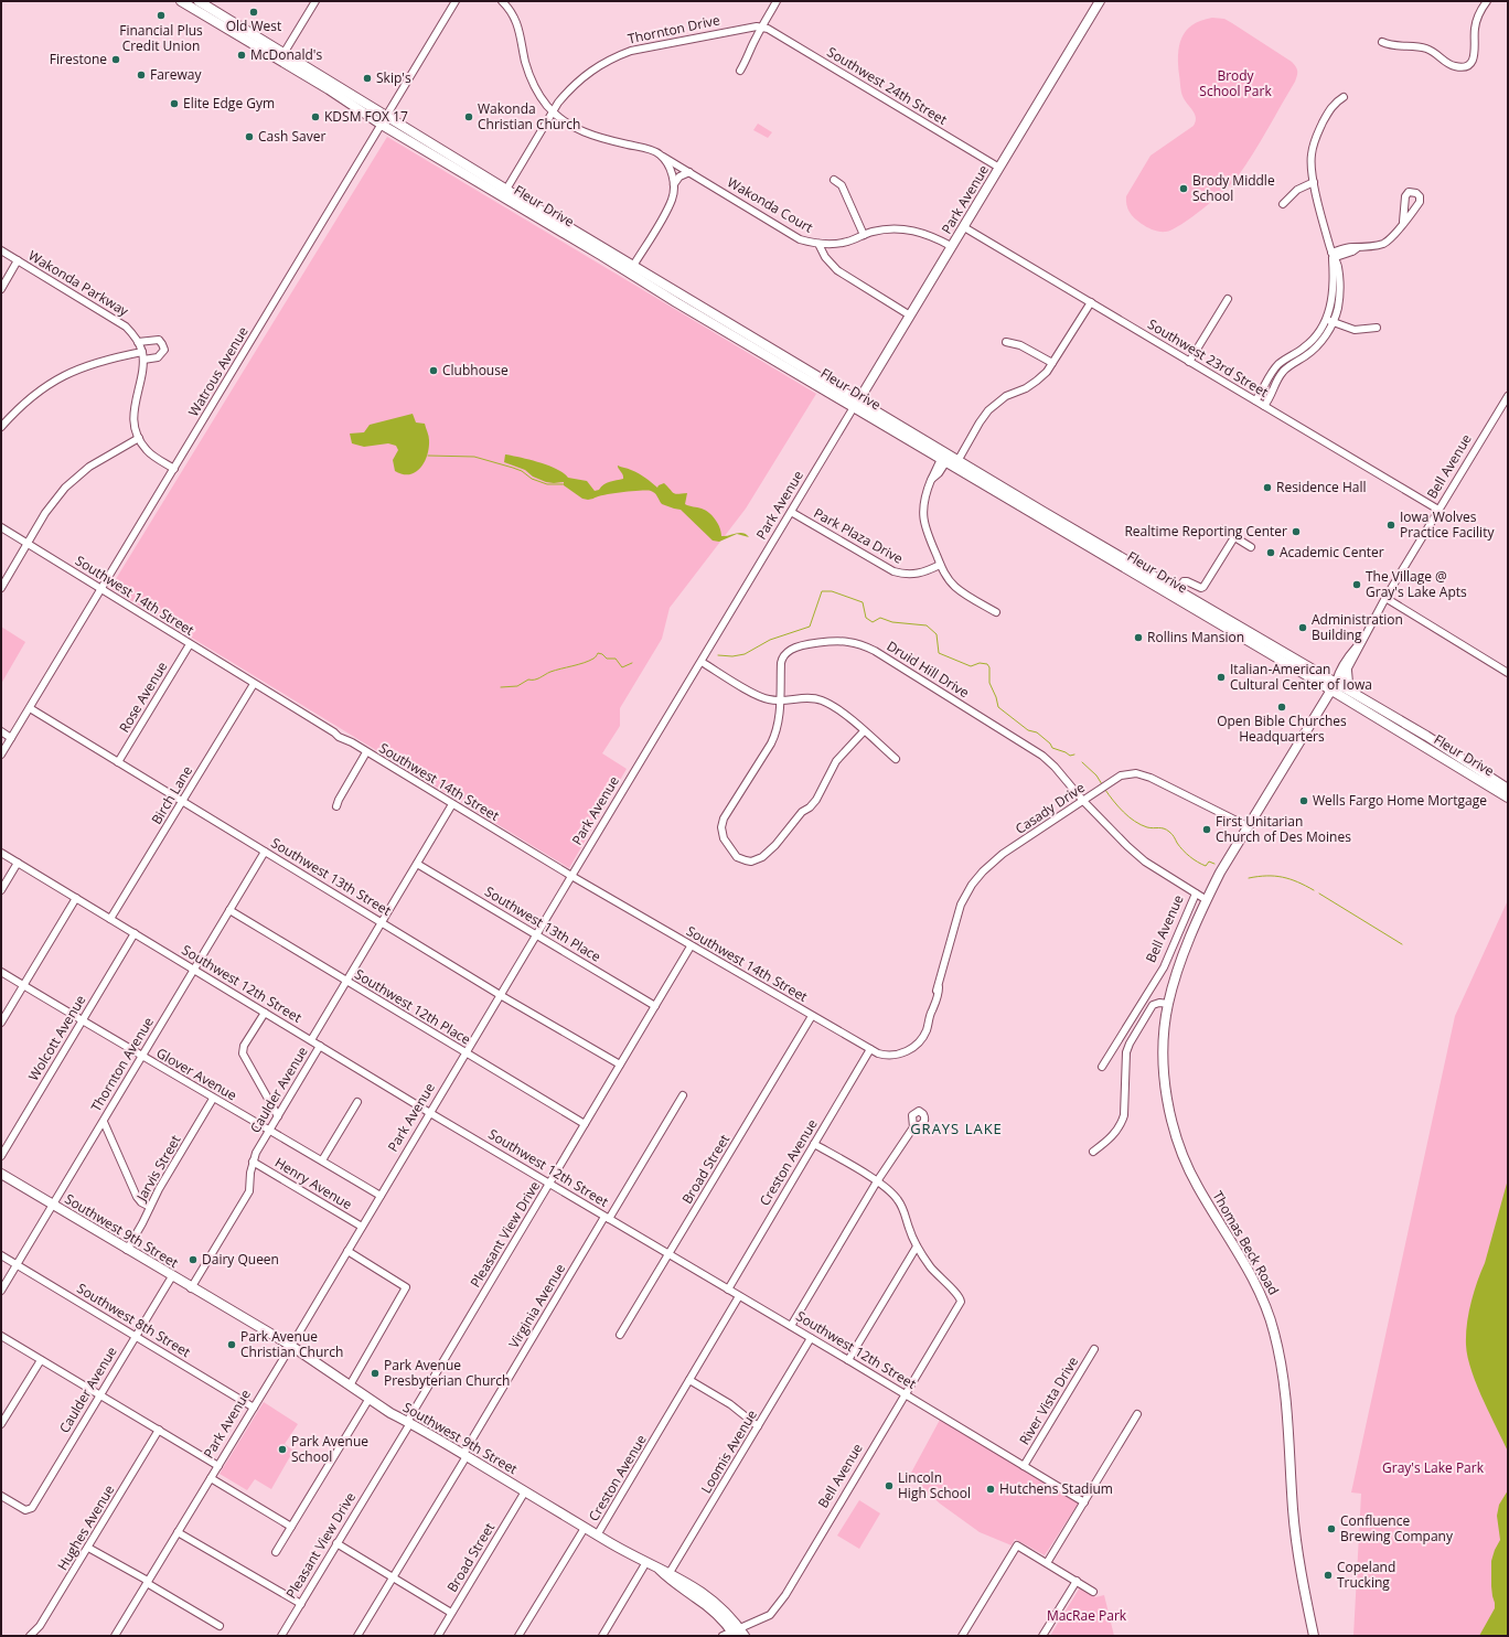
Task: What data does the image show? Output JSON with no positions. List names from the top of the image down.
{
  "streets": {
    "main road": [
      "Park Avenue",
      "Fleur Drive",
      "Bell Avenue",
      "Southwest 9th Street",
      "Thomas Beck Road"
    ],
    "street": [
      "Thornton Drive",
      "Southwest 24th Street",
      "Wakonda Court",
      "Wakonda Parkway",
      "Southwest 23rd Street",
      "Watrous Avenue",
      "Park Plaza Drive",
      "Southwest 14th Street",
      "Druid Hill Drive",
      "Rose Avenue",
      "Birch Lane",
      "Casady Drive",
      "Southwest 13th Street",
      "Southwest 13th Place",
      "Southwest 12th Street",
      "Southwest 12th Place",
      "Wolcott Avenue",
      "Thornton Avenue",
      "Glover Avenue",
      "Caulder Avenue",
      "Creston Avenue",
      "Jarvis Street",
      "Broad Street",
      "Henry Avenue",
      "Pleasant View Drive",
      "Virginia Avenue",
      "Southwest 8th Street",
      "River Vista Drive",
      "Loomis Avenue",
      "Hughes Avenue"
    ]
  },
  "crossings": [
    ["Thornton Drive", "Southwest 24th Street"],
    ["Thornton Drive", "Wakonda Court"],
    ["Thornton Drive", "Fleur Drive"],
    ["Southwest 24th Street", "Park Avenue"],
    ["Park Avenue", "Wakonda Court"],
    ["Park Avenue", "Fleur Drive"],
    ["Park Avenue", "Southwest 23rd Street"],
    ["Park Avenue", "Park Plaza Drive"],
    ["Park Avenue", "Southwest 14th Street"],
    ["Park Avenue", "Southwest 13th Street"],
    ["Park Avenue", "Southwest 13th Place"],
    ["Park Avenue", "Southwest 12th Street"],
    ["Park Avenue", "Southwest 12th Place"],
    ["Park Avenue", "Glover Avenue"],
    ["Park Avenue", "Henry Avenue"],
    ["Park Avenue", "Southwest 9th Street"],
    ["Park Avenue", "Southwest 8th Street"],
    ["Fleur Drive", "Watrous Avenue"],
    ["Fleur Drive", "Bell Avenue"],
    ["Wakonda Parkway", "Watrous Avenue"],
    ["Southwest 23rd Street", "Bell Avenue"],
    ["Watrous Avenue", "Southwest 14th Street"],
    ["Watrous Avenue", "Southwest 13th Street"],
    ["Bell Avenue", "Druid Hill Drive"],
    ["Bell Avenue", "Casady Drive"],
    ["Bell Avenue", "Southwest 12th Street"],
    ["Bell Avenue", "Southwest 9th Street"],
    ["Bell Avenue", "Thomas Beck Road"],
    ["Southwest 14th Street", "Rose Avenue"],
    ["Southwest 14th Street", "Birch Lane"],
    ["Southwest 14th Street", "Casady Drive"],
    ["Southwest 14th Street", "Caulder Avenue"],
    ["Southwest 14th Street", "Creston Avenue"],
    ["Southwest 14th Street", "Broad Street"],
    ["Southwest 14th Street", "Pleasant View Drive"],
    ["Druid Hill Drive", "Casady Drive"],
    ["Rose Avenue", "Southwest 13th Street"],
    ["Birch Lane", "Southwest 13th Street"],
    ["Birch Lane", "Southwest 12th Street"],
    ["Casady Drive", "Creston Avenue"],
    ["Southwest 13th Street", "Thornton Avenue"],
    ["Southwest 13th Street", "Caulder Avenue"],
    ["Southwest 13th Street", "Pleasant View Drive"],
    ["Southwest 13th Place", "Caulder Avenue"],
    ["Southwest 13th Place", "Pleasant View Drive"],
    ["Southwest 12th Street", "Wolcott Avenue"],
    ["Southwest 12th Street", "Thornton Avenue"],
    ["Southwest 12th Street", "Caulder Avenue"],
    ["Southwest 12th Street", "Creston Avenue"],
    ["Southwest 12th Street", "Broad Street"],
    ["Southwest 12th Street", "Pleasant View Drive"],
    ["Southwest 12th Street", "Virginia Avenue"],
    ["Southwest 12th Street", "River Vista Drive"],
    ["Southwest 12th Street", "Loomis Avenue"],
    ["Southwest 12th Place", "Thornton Avenue"],
    ["Southwest 12th Place", "Caulder Avenue"],
    ["Southwest 12th Place", "Pleasant View Drive"],
    ["Wolcott Avenue", "Glover Avenue"],
    ["Thornton Avenue", "Glover Avenue"],
    ["Thornton Avenue", "Southwest 9th Street"],
    ["Thornton Avenue", "Southwest 8th Street"],
    ["Glover Avenue", "Caulder Avenue"],
    ["Glover Avenue", "Jarvis Street"],
    ["Caulder Avenue", "Henry Avenue"],
    ["Caulder Avenue", "Southwest 9th Street"],
    ["Caulder Avenue", "Southwest 8th Street"],
    ["Creston Avenue", "Southwest 9th Street"],
    ["Jarvis Street", "Southwest 9th Street"],
    ["Broad Street", "Southwest 9th Street"],
    ["Southwest 9th Street", "Pleasant View Drive"],
    ["Southwest 9th Street", "Virginia Avenue"],
    ["Southwest 9th Street", "Loomis Avenue"]
  ],
  "districts": ["GRAYS LAKE"],
  "parks": ["Brody School Park", "Gray's Lake Park", "MacRae Park"],
  "places": [
    "Old West",
    "Financial Plus Credit Union",
    "McDonald's",
    "Firestone",
    "Fareway",
    "Skip's",
    "Elite Edge Gym",
    "KDSM FOX 17",
    "Wakonda Christian Church",
    "Cash Saver",
    "Brody Middle School",
    "Clubhouse",
    "Residence Hall",
    "Iowa Wolves Practice Facility",
    "Realtime Reporting Center",
    "Academic Center",
    "The Village @ Gray's Lake Apts",
    "Administration Building",
    "Rollins Mansion",
    "Italian-American Cultural Center of Iowa",
    "Open Bible Churches Headquarters",
    "Wells Fargo Home Mortgage",
    "First Unitarian Church of Des Moines",
    "Dairy Queen",
    "Park Avenue Christian Church",
    "Park Avenue Presbyterian Church",
    "Park Avenue School",
    "Lincoln High School",
    "Hutchens Stadium",
    "Confluence Brewing Company",
    "Copeland Trucking"
  ]
}
